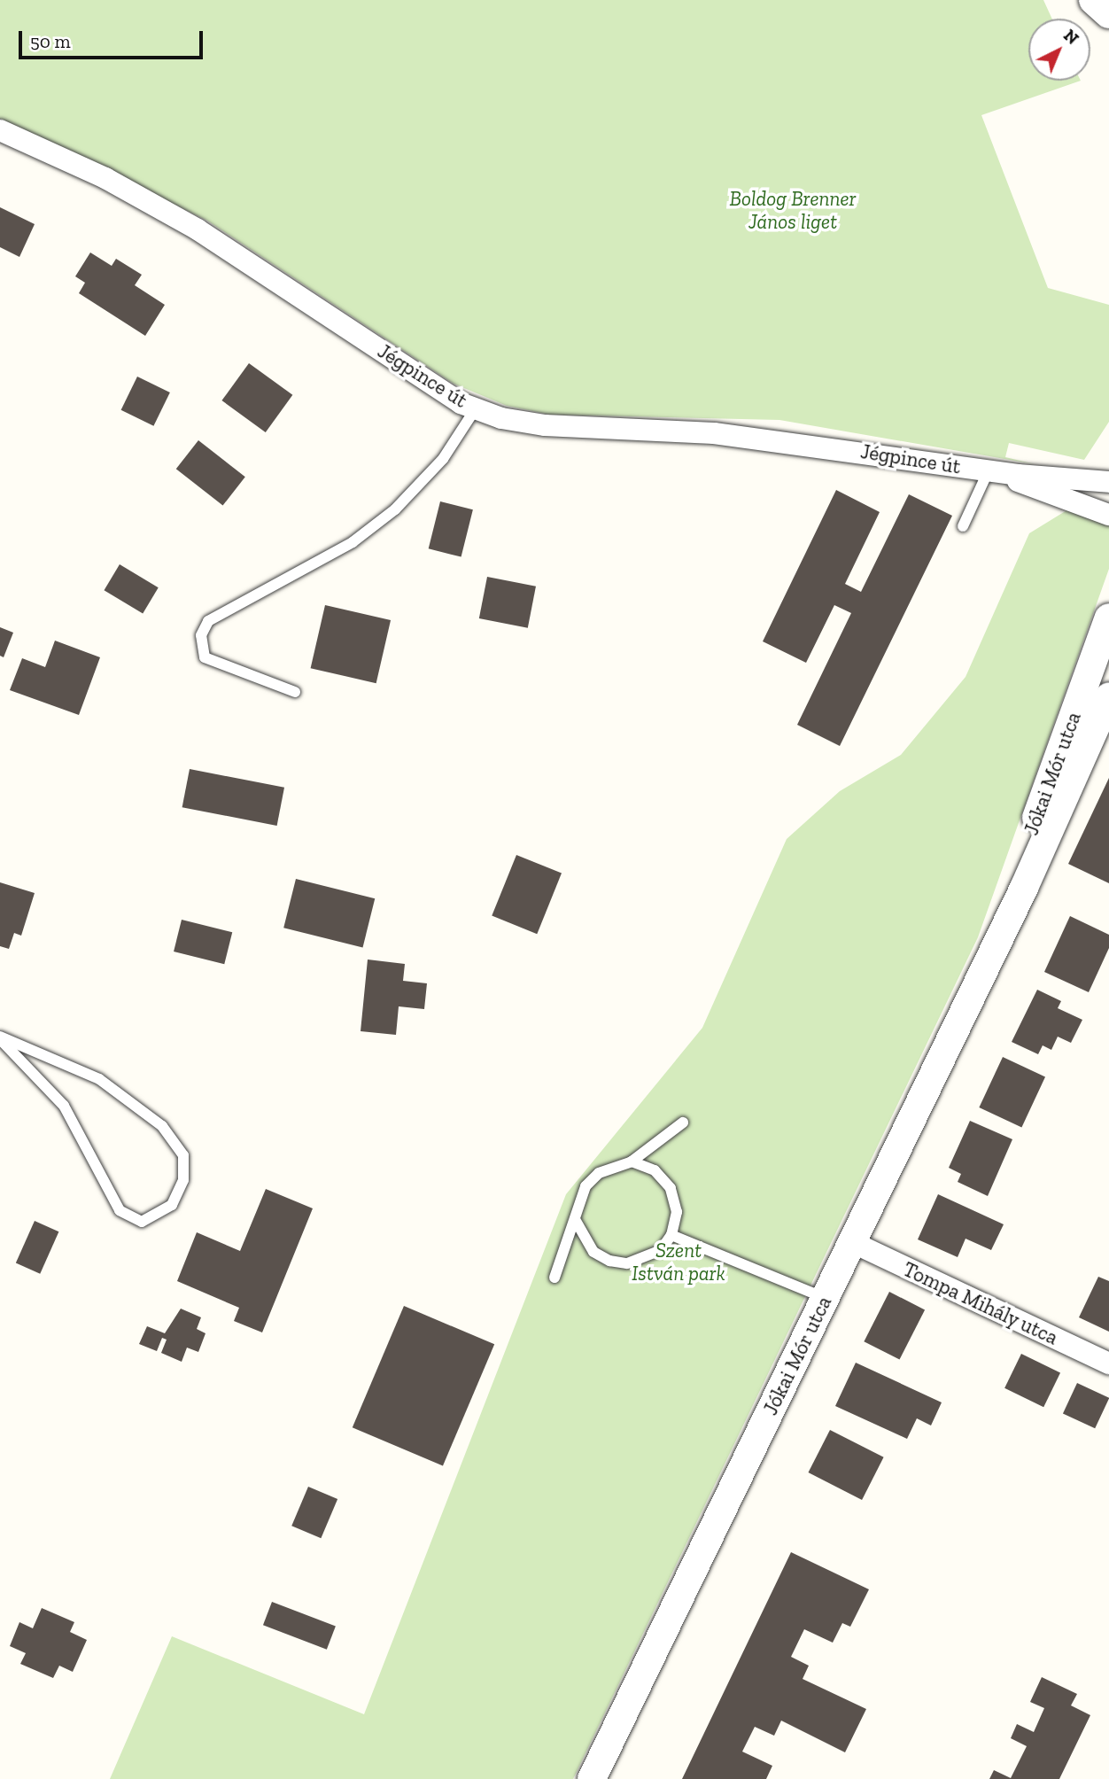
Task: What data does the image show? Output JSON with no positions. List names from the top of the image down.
{
  "streets": {
    "street": ["Jégpince út", "Jókai Mór utca", "Tompa Mihály utca"]
  },
  "crossings": [
    ["Jókai Mór utca", "Tompa Mihály utca"]
  ],
  "parks": ["Boldog Brenner János liget", "Szent István park"],
  "scale_bar": "50 m",
  "north": "top right"
}
